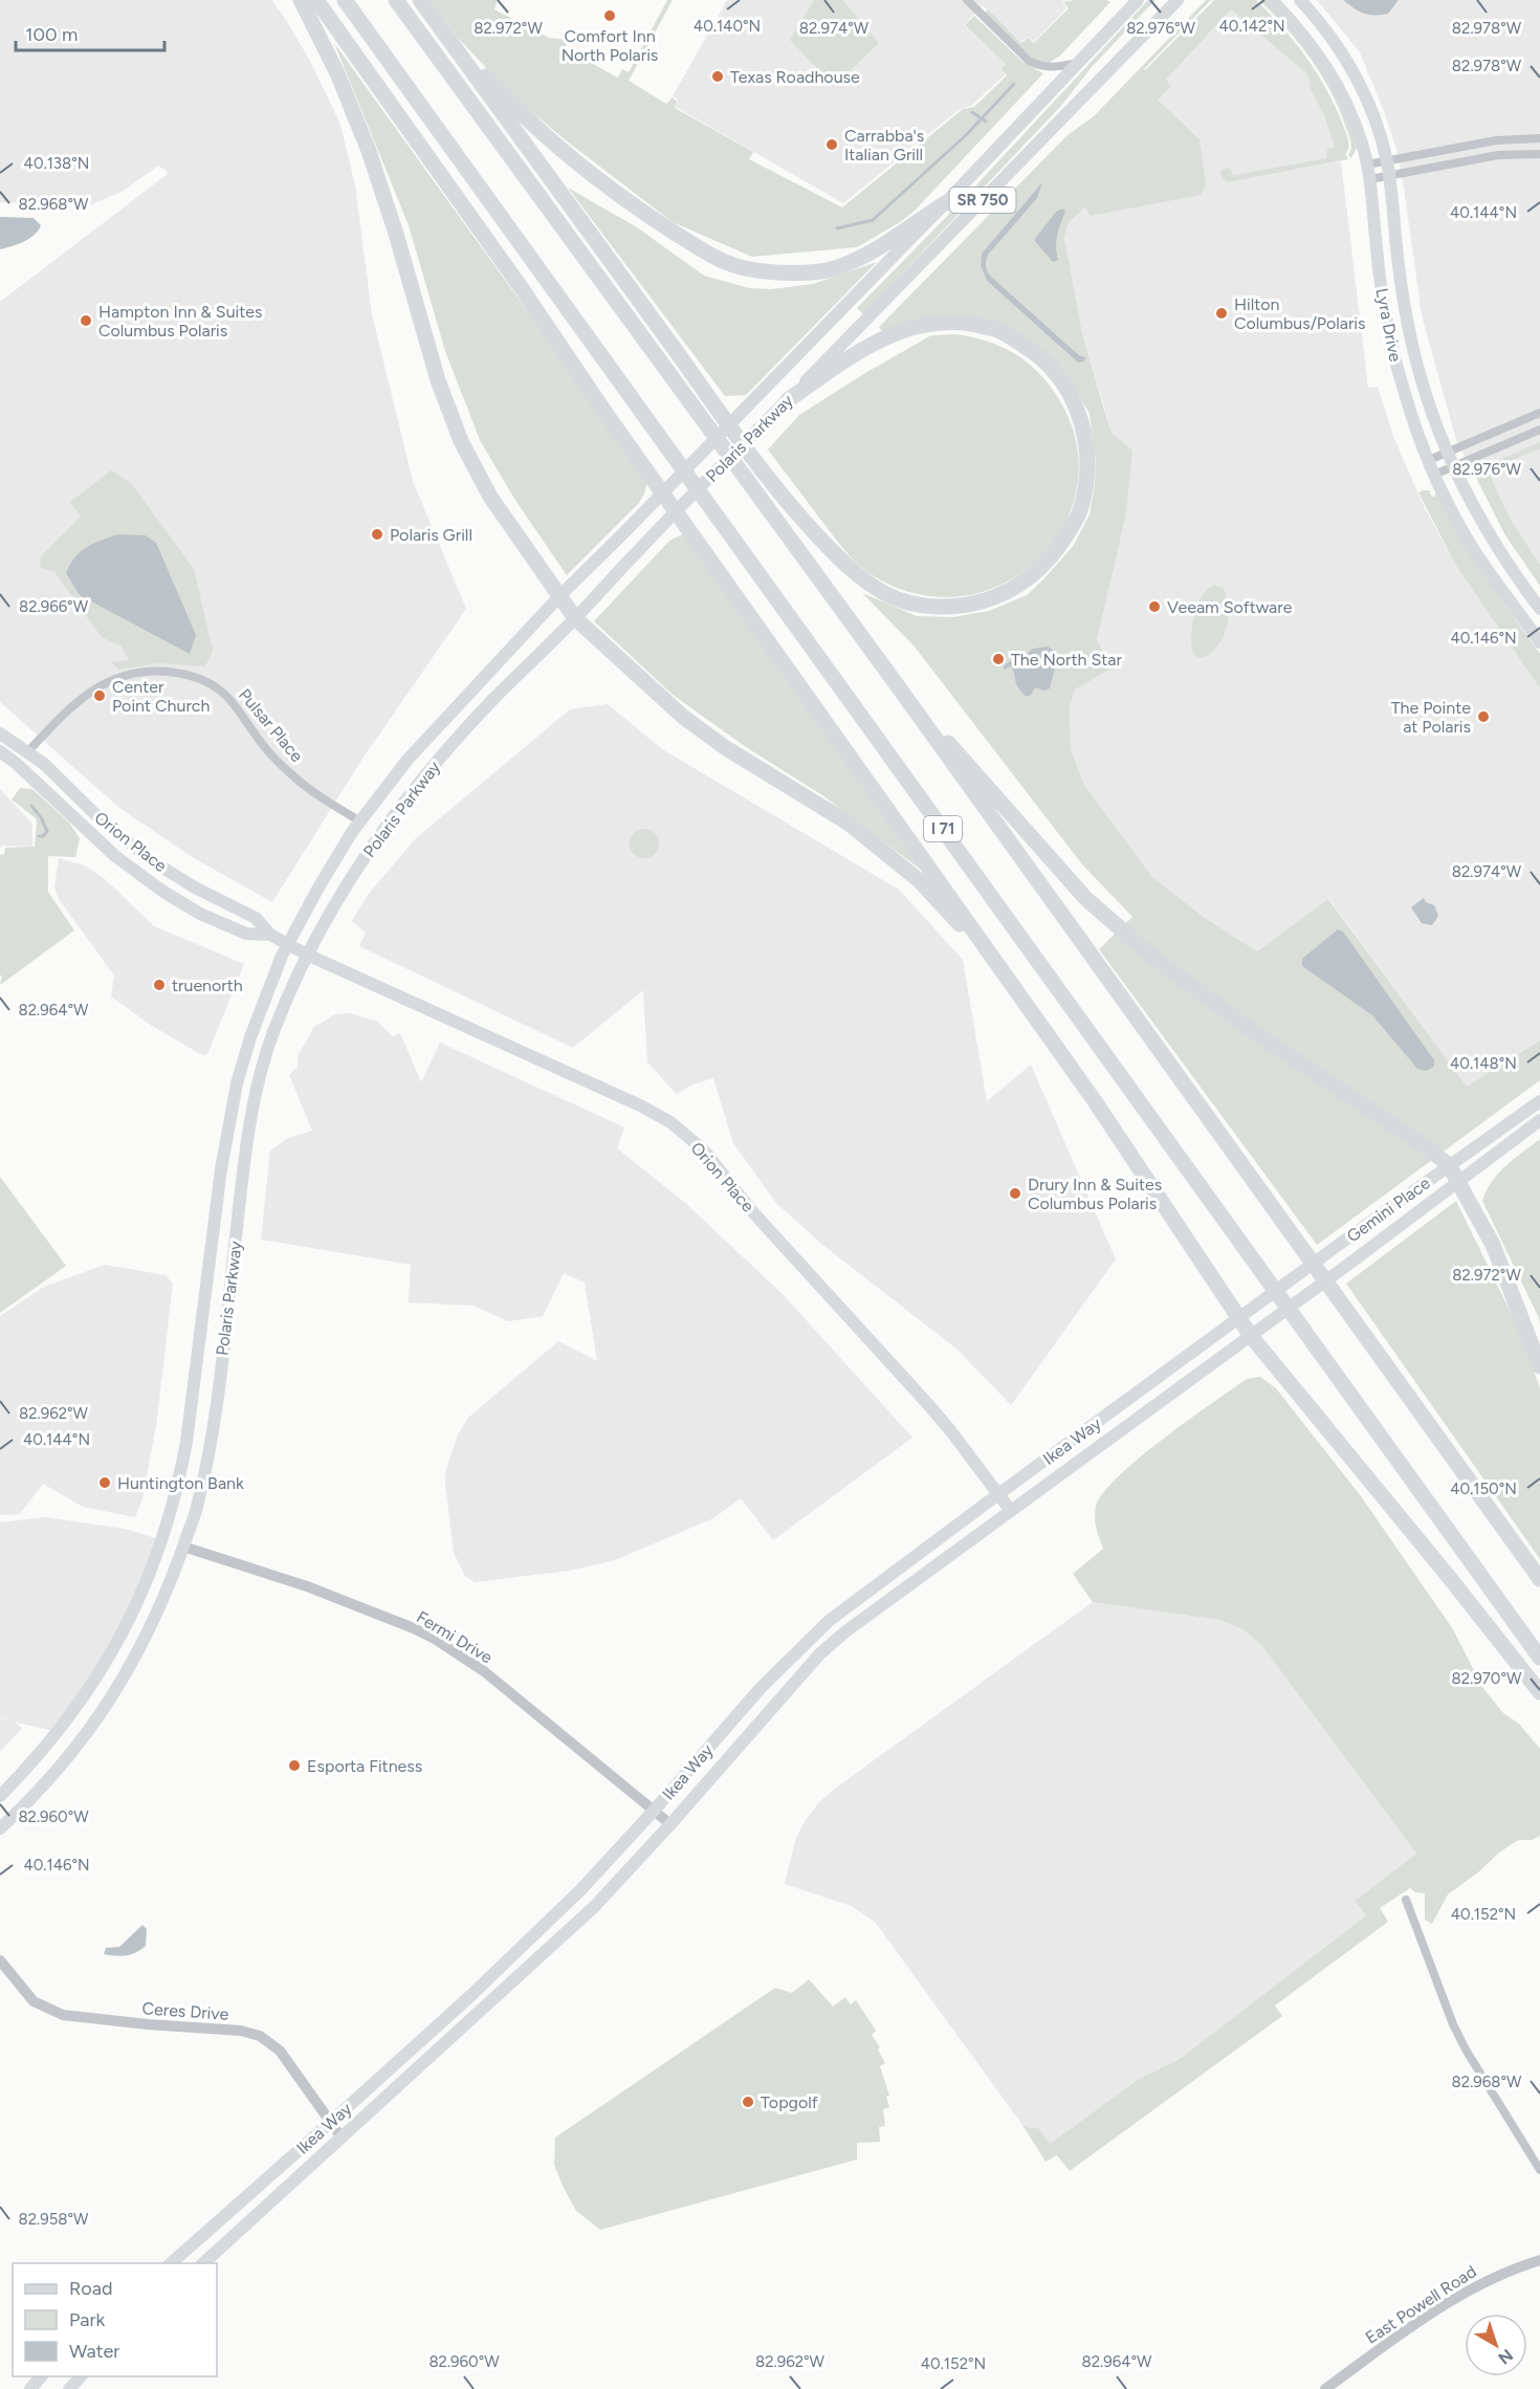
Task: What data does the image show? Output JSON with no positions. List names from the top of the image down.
{
  "streets": {
    "highway": ["I 71"],
    "main road": [
      "SR 750",
      "Lyra Drive",
      "Polaris Parkway",
      "Orion Place",
      "Gemini Place",
      "Ikea Way"
    ],
    "street": [
      "Pulsar Place",
      "Fermi Drive",
      "Ceres Drive",
      "East Powell Road"
    ]
  },
  "crossings": [
    ["Polaris Parkway", "Pulsar Place"],
    ["Polaris Parkway", "Orion Place"],
    ["Polaris Parkway", "Fermi Drive"],
    ["Pulsar Place", "Orion Place"],
    ["Orion Place", "Ikea Way"],
    ["Gemini Place", "Ikea Way"],
    ["Ikea Way", "Fermi Drive"],
    ["Ikea Way", "Ceres Drive"]
  ],
  "places": [
    "Comfort Inn North Polaris",
    "Texas Roadhouse",
    "Carrabba's Italian Grill",
    "Hilton Columbus/Polaris",
    "Hampton Inn & Suites Columbus Polaris",
    "Polaris Grill",
    "Veeam Software",
    "The North Star",
    "Center Point Church",
    "The Pointe at Polaris",
    "truenorth",
    "Drury Inn & Suites Columbus Polaris",
    "Huntington Bank",
    "Esporta Fitness",
    "Topgolf"
  ],
  "legend": ["Road", "Park", "Water"],
  "scale_bar": "100 m",
  "north": "bottom right",
  "coordinates": [
    "40.142°N",
    "40.140°N",
    "82.972°W",
    "82.974°W",
    "82.976°W",
    "82.978°W",
    "40.138°N",
    "82.968°W",
    "40.144°N",
    "82.966°W",
    "40.146°N",
    "82.964°W",
    "40.148°N",
    "82.962°W",
    "40.150°N",
    "82.970°W",
    "82.960°W",
    "40.152°N",
    "82.958°W"
  ]
}
